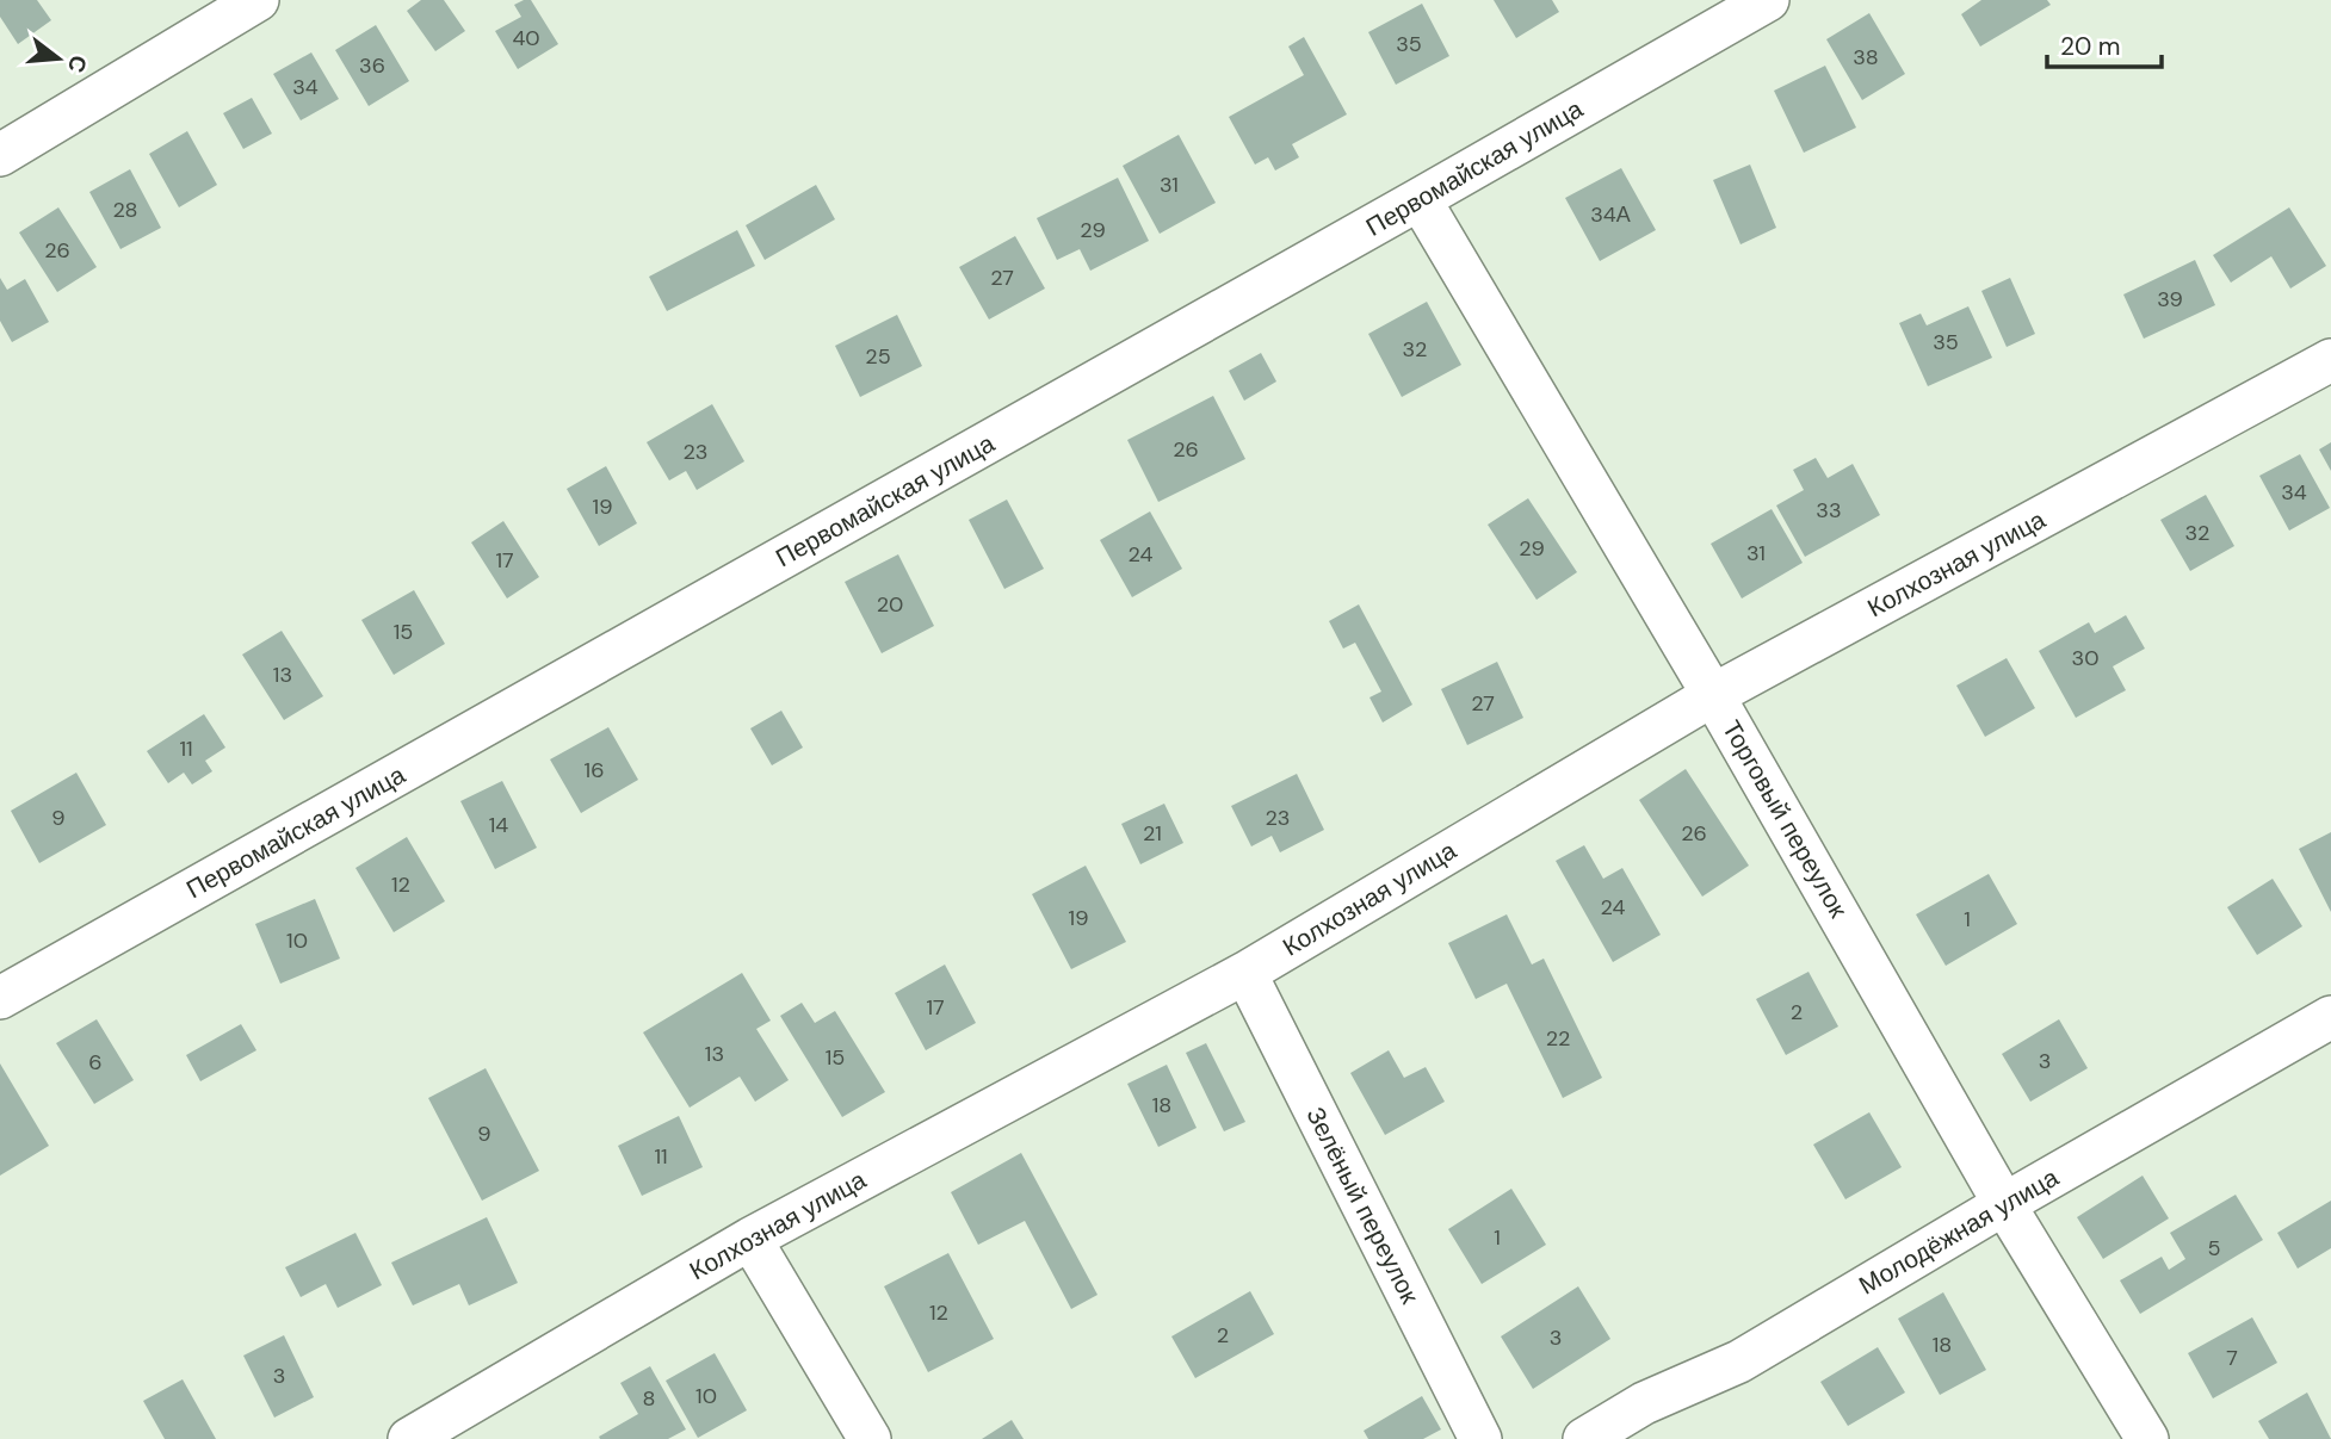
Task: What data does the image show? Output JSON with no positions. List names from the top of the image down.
{
  "streets": {
    "street": [
      "Первомайская улица",
      "Колхозная улица",
      "Торговый переулок",
      "Зелёный переулок",
      "Молодёжная улица"
    ]
  },
  "crossings": [
    ["Первомайская улица", "Торговый переулок"],
    ["Колхозная улица", "Торговый переулок"],
    ["Колхозная улица", "Зелёный переулок"],
    ["Торговый переулок", "Молодёжная улица"]
  ],
  "house_numbers": [
    "40",
    "35",
    "38",
    "36",
    "34",
    "31",
    "28",
    "34А",
    "29",
    "26",
    "27",
    "39",
    "35",
    "32",
    "25",
    "26",
    "23",
    "34",
    "19",
    "33",
    "32",
    "29",
    "31",
    "24",
    "17",
    "20",
    "15",
    "30",
    "13",
    "27",
    "11",
    "16",
    "9",
    "23",
    "14",
    "21",
    "26",
    "12",
    "24",
    "19",
    "1",
    "10",
    "17",
    "2",
    "22",
    "13",
    "15",
    "3",
    "6",
    "18",
    "9",
    "11",
    "1",
    "5",
    "12",
    "2",
    "3",
    "18",
    "7",
    "3",
    "10",
    "8"
  ],
  "scale_bar": "20 m",
  "north": "right"
}
